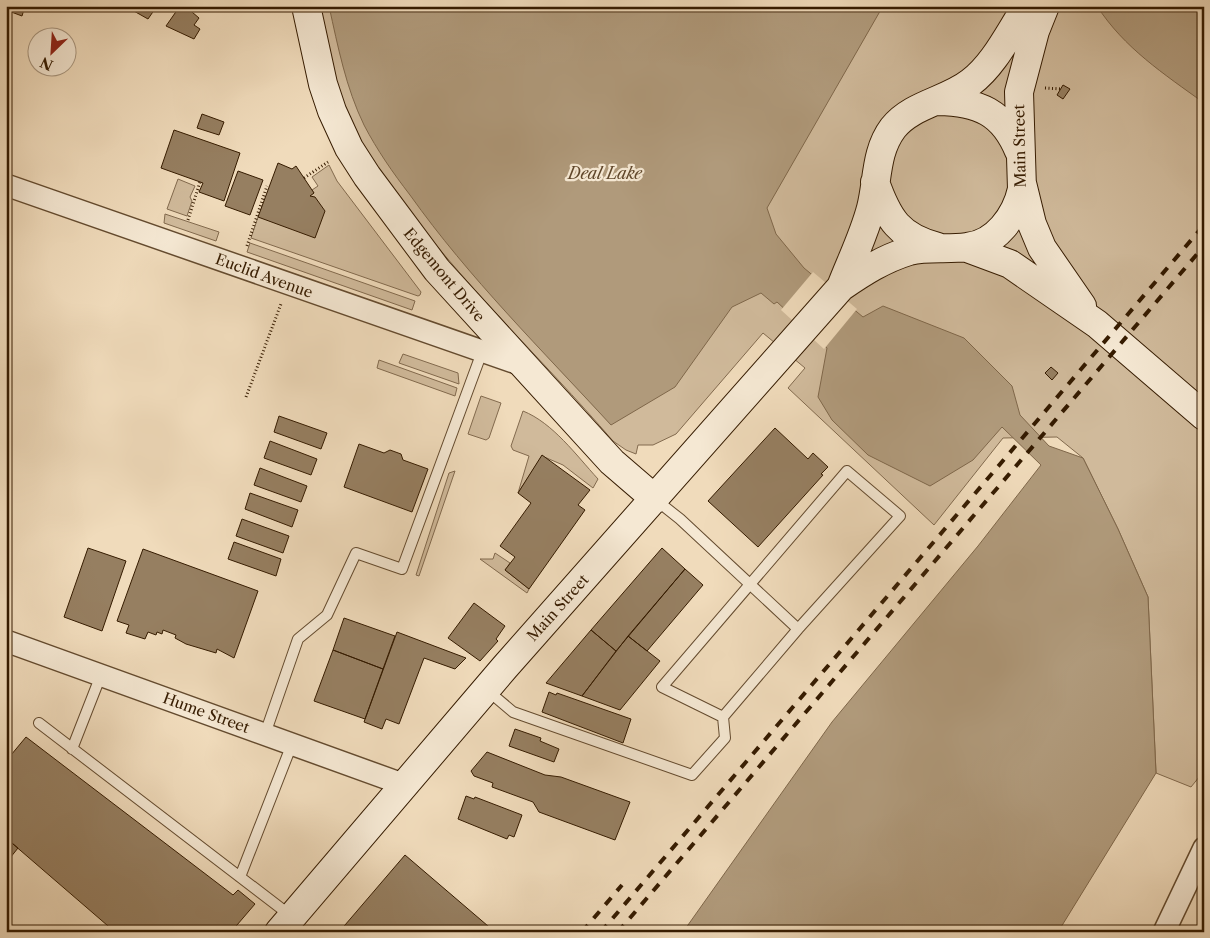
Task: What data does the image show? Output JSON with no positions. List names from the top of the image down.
{
  "streets": {
    "street": [
      "Main Street",
      "Edgemont Drive",
      "Euclid Avenue",
      "Hume Street"
    ]
  },
  "crossings": [
    ["Main Street", "Edgemont Drive"],
    ["Main Street", "Hume Street"],
    ["Edgemont Drive", "Euclid Avenue"]
  ],
  "water": ["Deal Lake"],
  "north": "bottom left"
}
